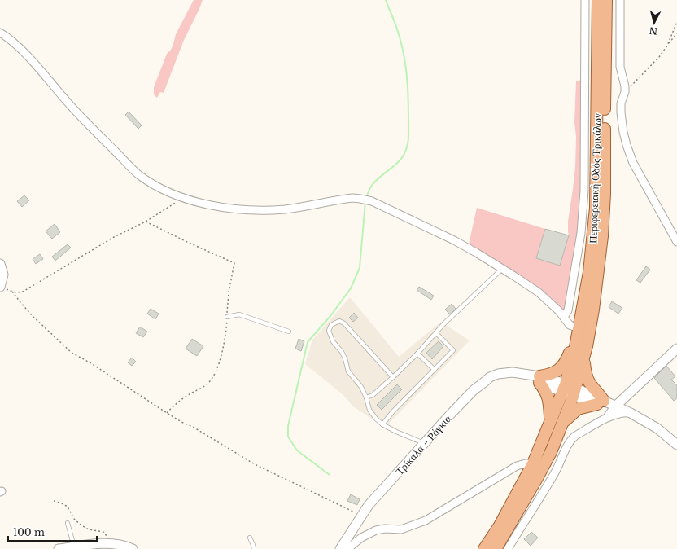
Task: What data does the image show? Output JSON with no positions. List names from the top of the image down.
{
  "streets": {
    "main road": ["Περιφερειακή Οδός Τρικάλων"],
    "street": ["Τρίκαλα - Ρόγκια"]
  },
  "crossings": [
    ["Περιφερειακή Οδός Τρικάλων", "Τρίκαλα - Ρόγκια"]
  ],
  "scale_bar": "100 m",
  "north": "bottom"
}
